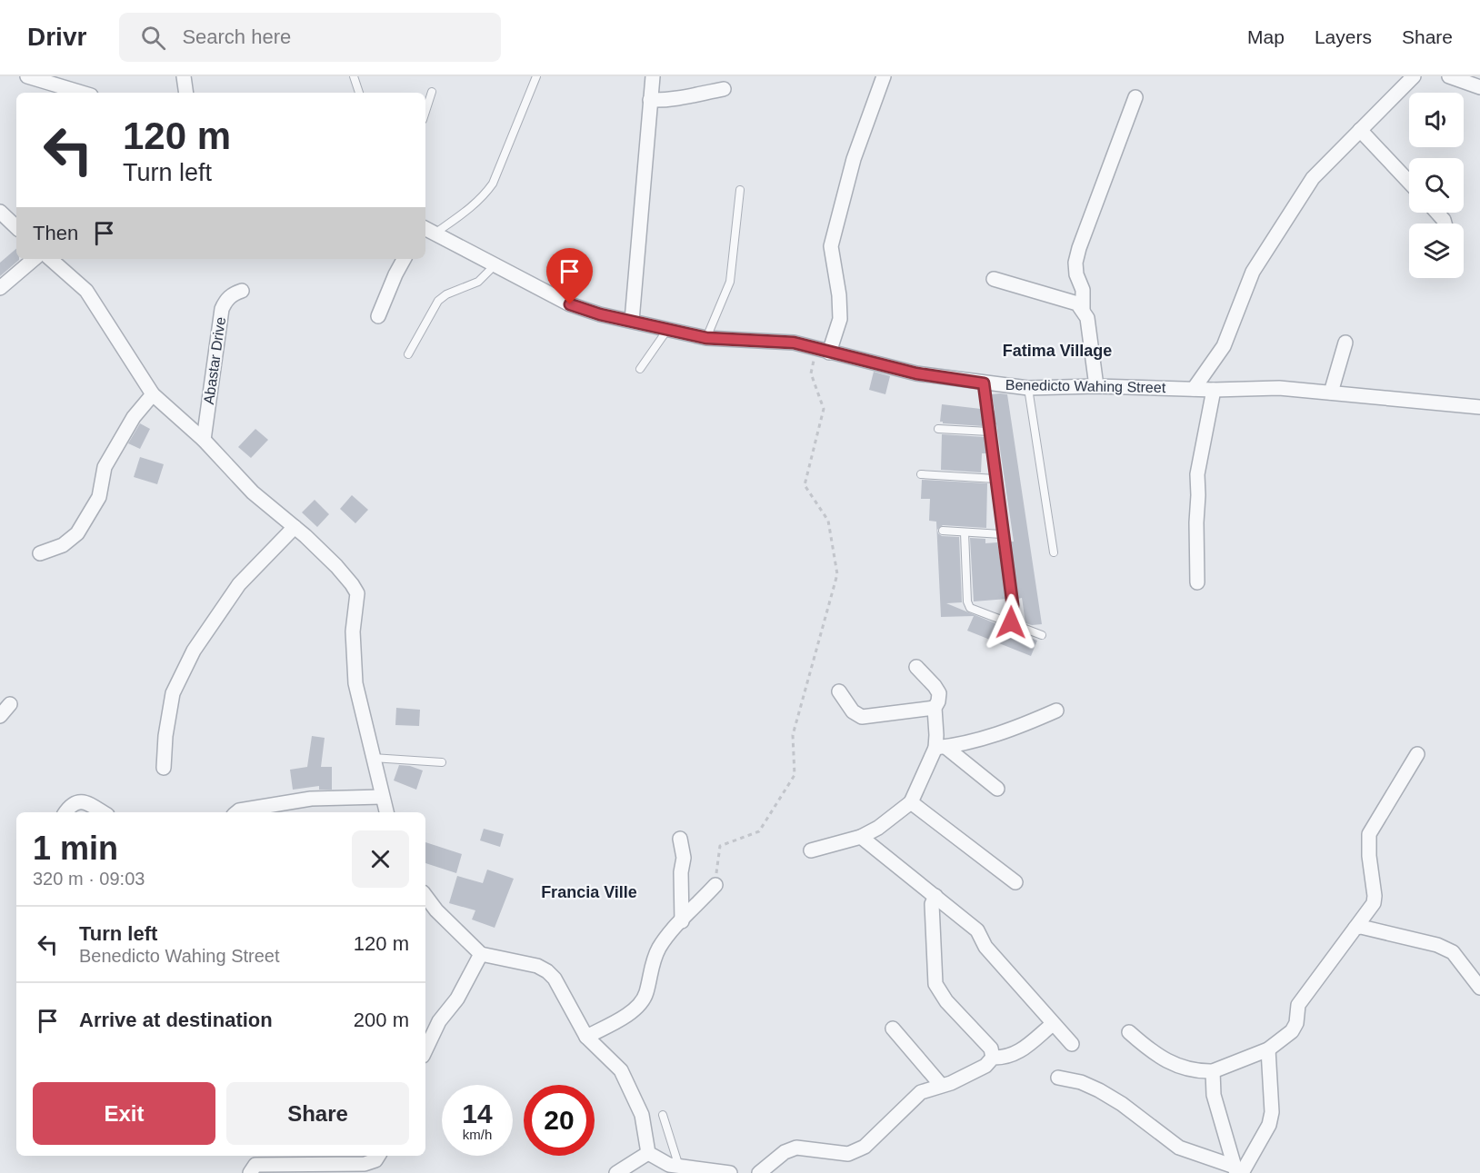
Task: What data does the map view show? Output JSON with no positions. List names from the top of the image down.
{
  "streets": {
    "street": ["Abastar Drive", "Benedicto Wahing Street"]
  },
  "districts": ["Fatima Village", "Francia Ville"],
  "page": {
    "header": "Drivr",
    "search": "Search here",
    "nav": ["Map", "Layers", "Share"],
    "turn": ["120 m", "Turn left"],
    "then": "Then",
    "heading": ["1 min", "320 m · 09:03"],
    "list": [
      {
        "name": "Turn left",
        "note": "Benedicto Wahing Street",
        "value": "120 m"
      },
      {
        "name": "Arrive at destination",
        "value": "200 m"
      }
    ],
    "buttons": ["Exit", "Share"],
    "speed": "14 km/h",
    "limit": "20"
  }
}
